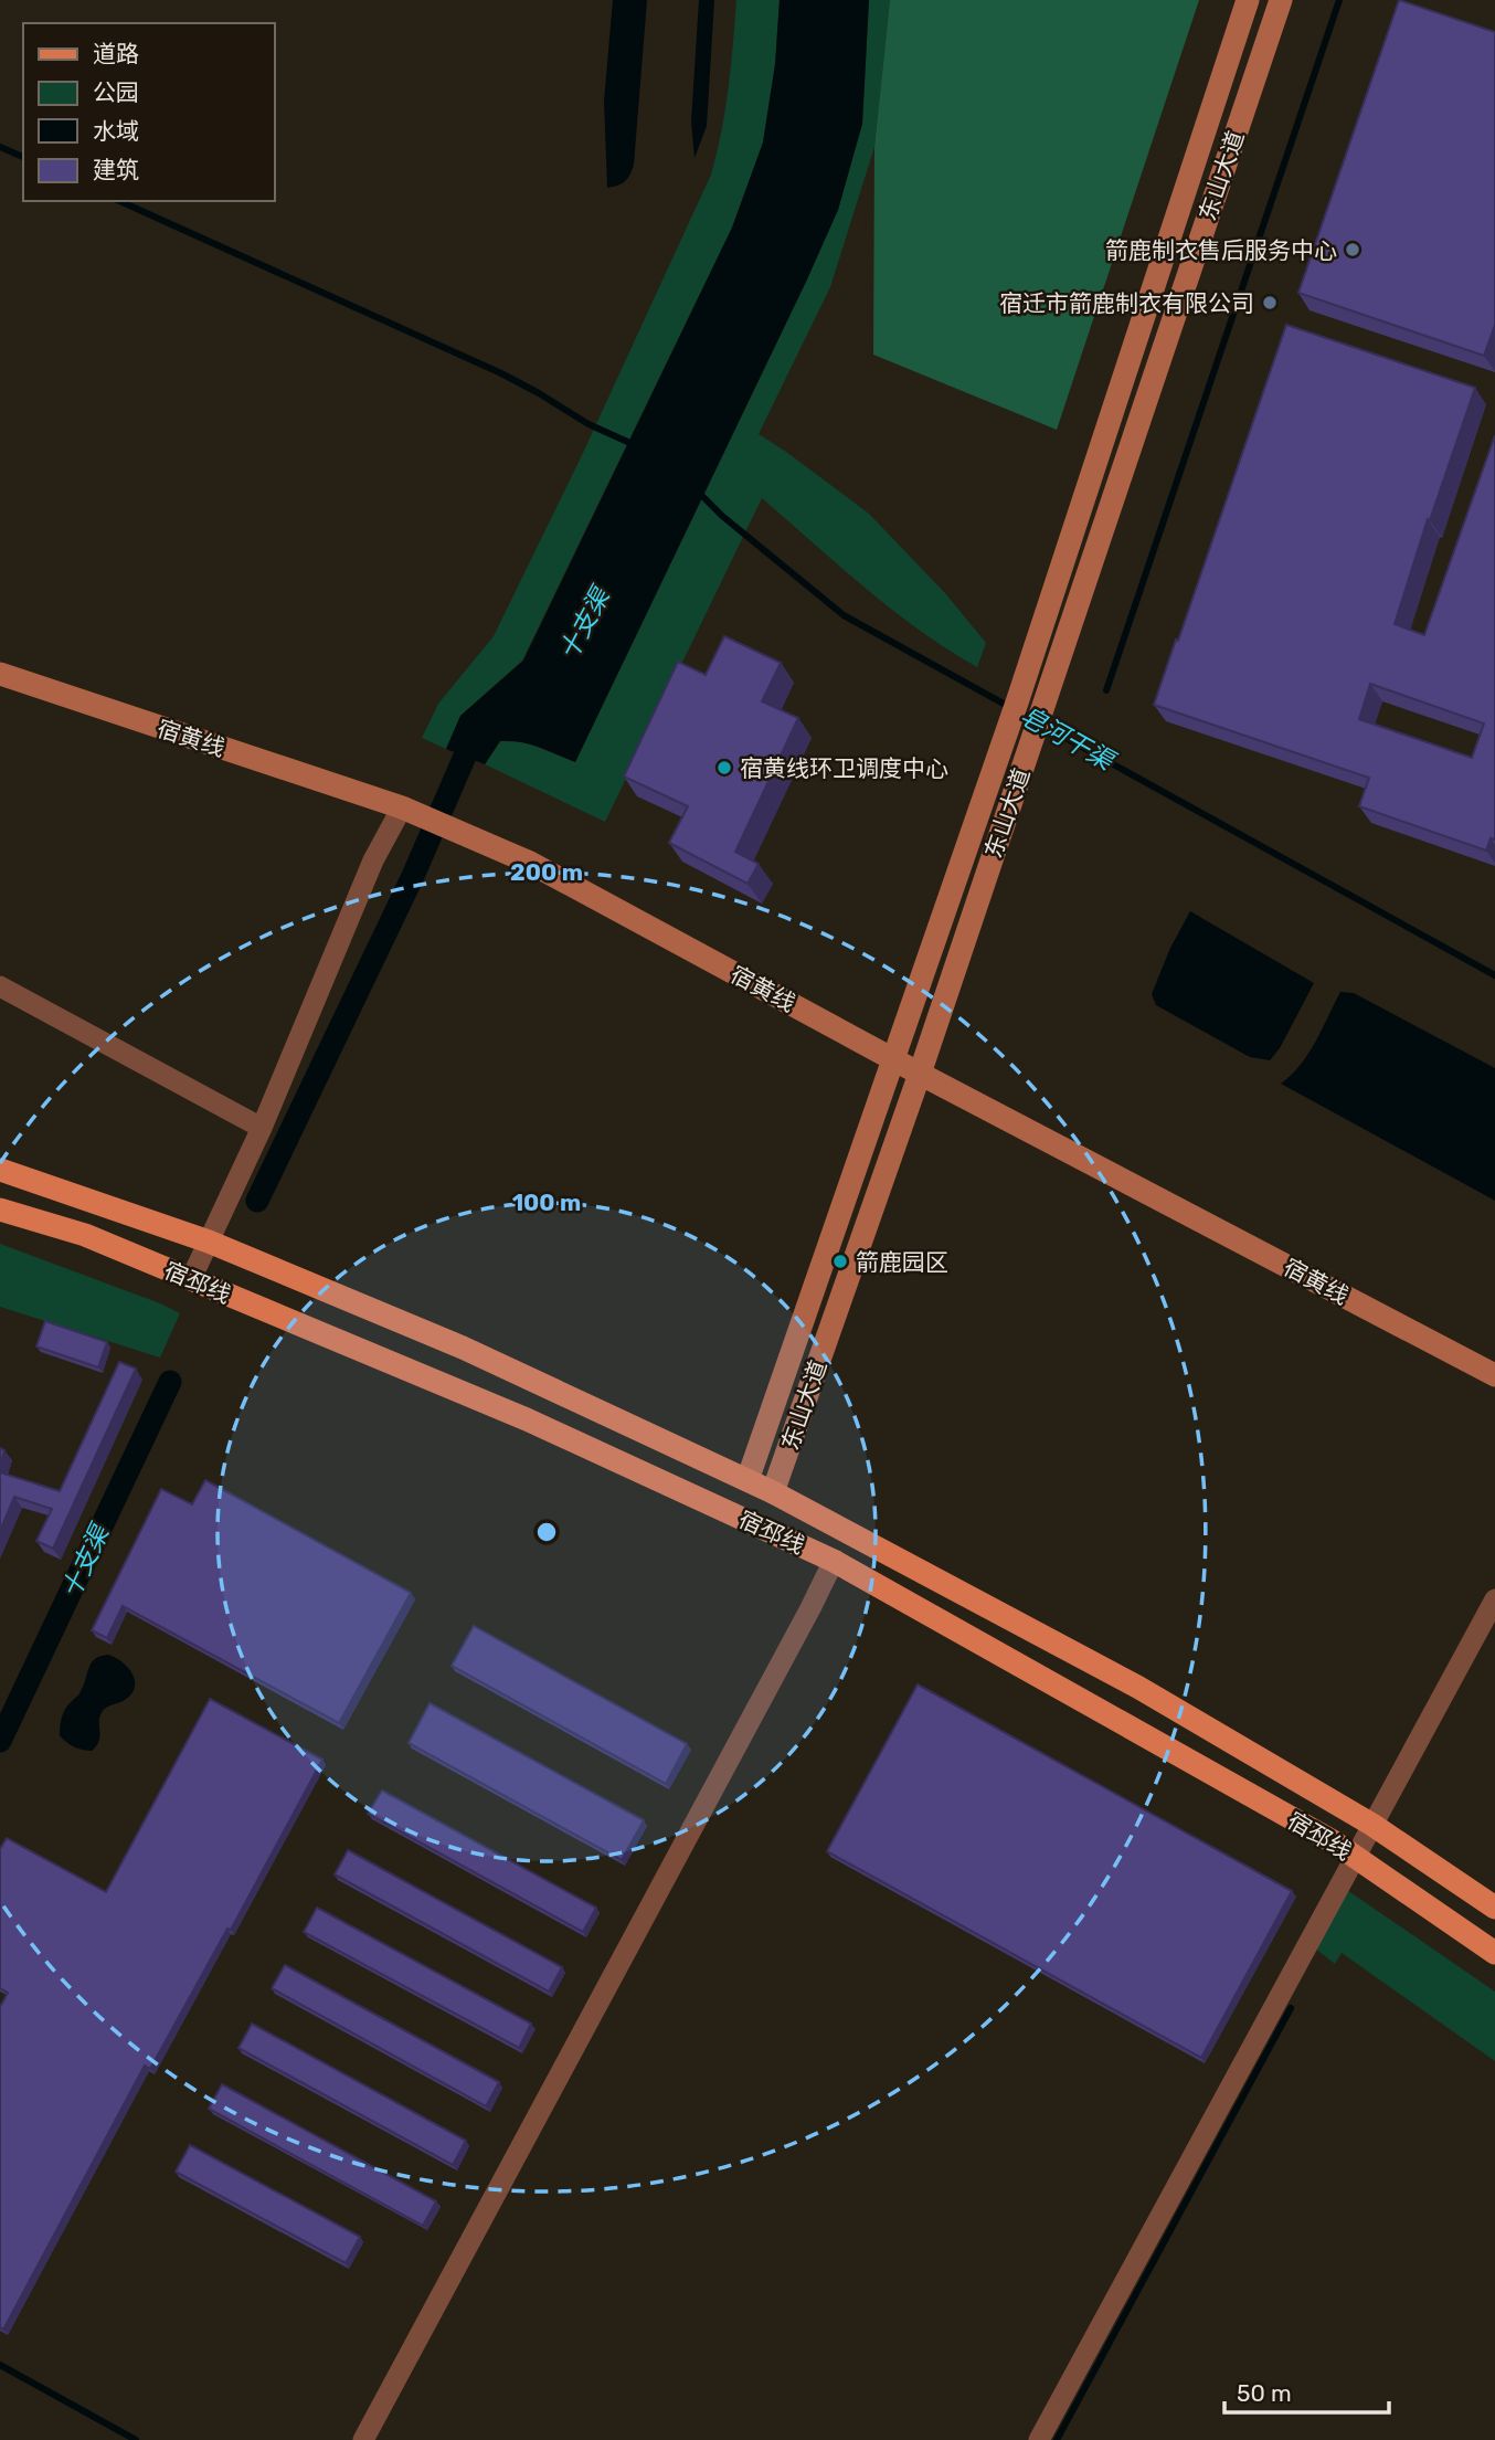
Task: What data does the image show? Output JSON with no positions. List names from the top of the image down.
{
  "streets": {
    "main road": ["东山大道", "宿黄线", "宿邳线"]
  },
  "crossings": [
    ["东山大道", "宿黄线"],
    ["东山大道", "宿邳线"]
  ],
  "water": ["十支渠", "皂河干渠"],
  "places": [
    "箭鹿制衣售后服务中心",
    "宿迁市箭鹿制衣有限公司",
    "宿黄线环卫调度中心",
    "箭鹿园区"
  ],
  "legend": [
    "道路",
    "公园",
    "水域",
    "建筑"
  ],
  "scale_bar": "50 m",
  "rings": ["200 m", "100 m"]
}
